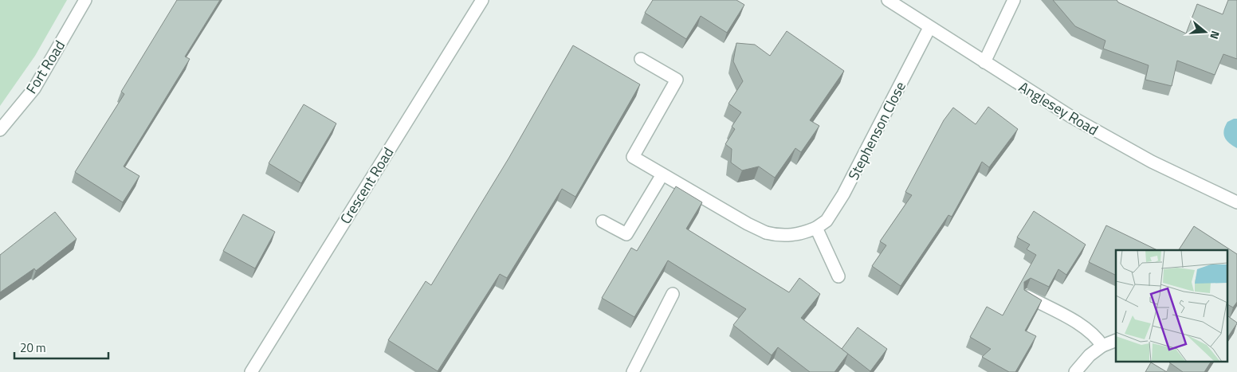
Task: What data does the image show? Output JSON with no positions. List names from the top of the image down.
{
  "streets": {
    "street": [
      "Fort Road",
      "Anglesey Road",
      "Stephenson Close",
      "Crescent Road"
    ]
  },
  "crossings": [
    ["Anglesey Road", "Stephenson Close"]
  ],
  "scale_bar": "20 m",
  "north": "right"
}
